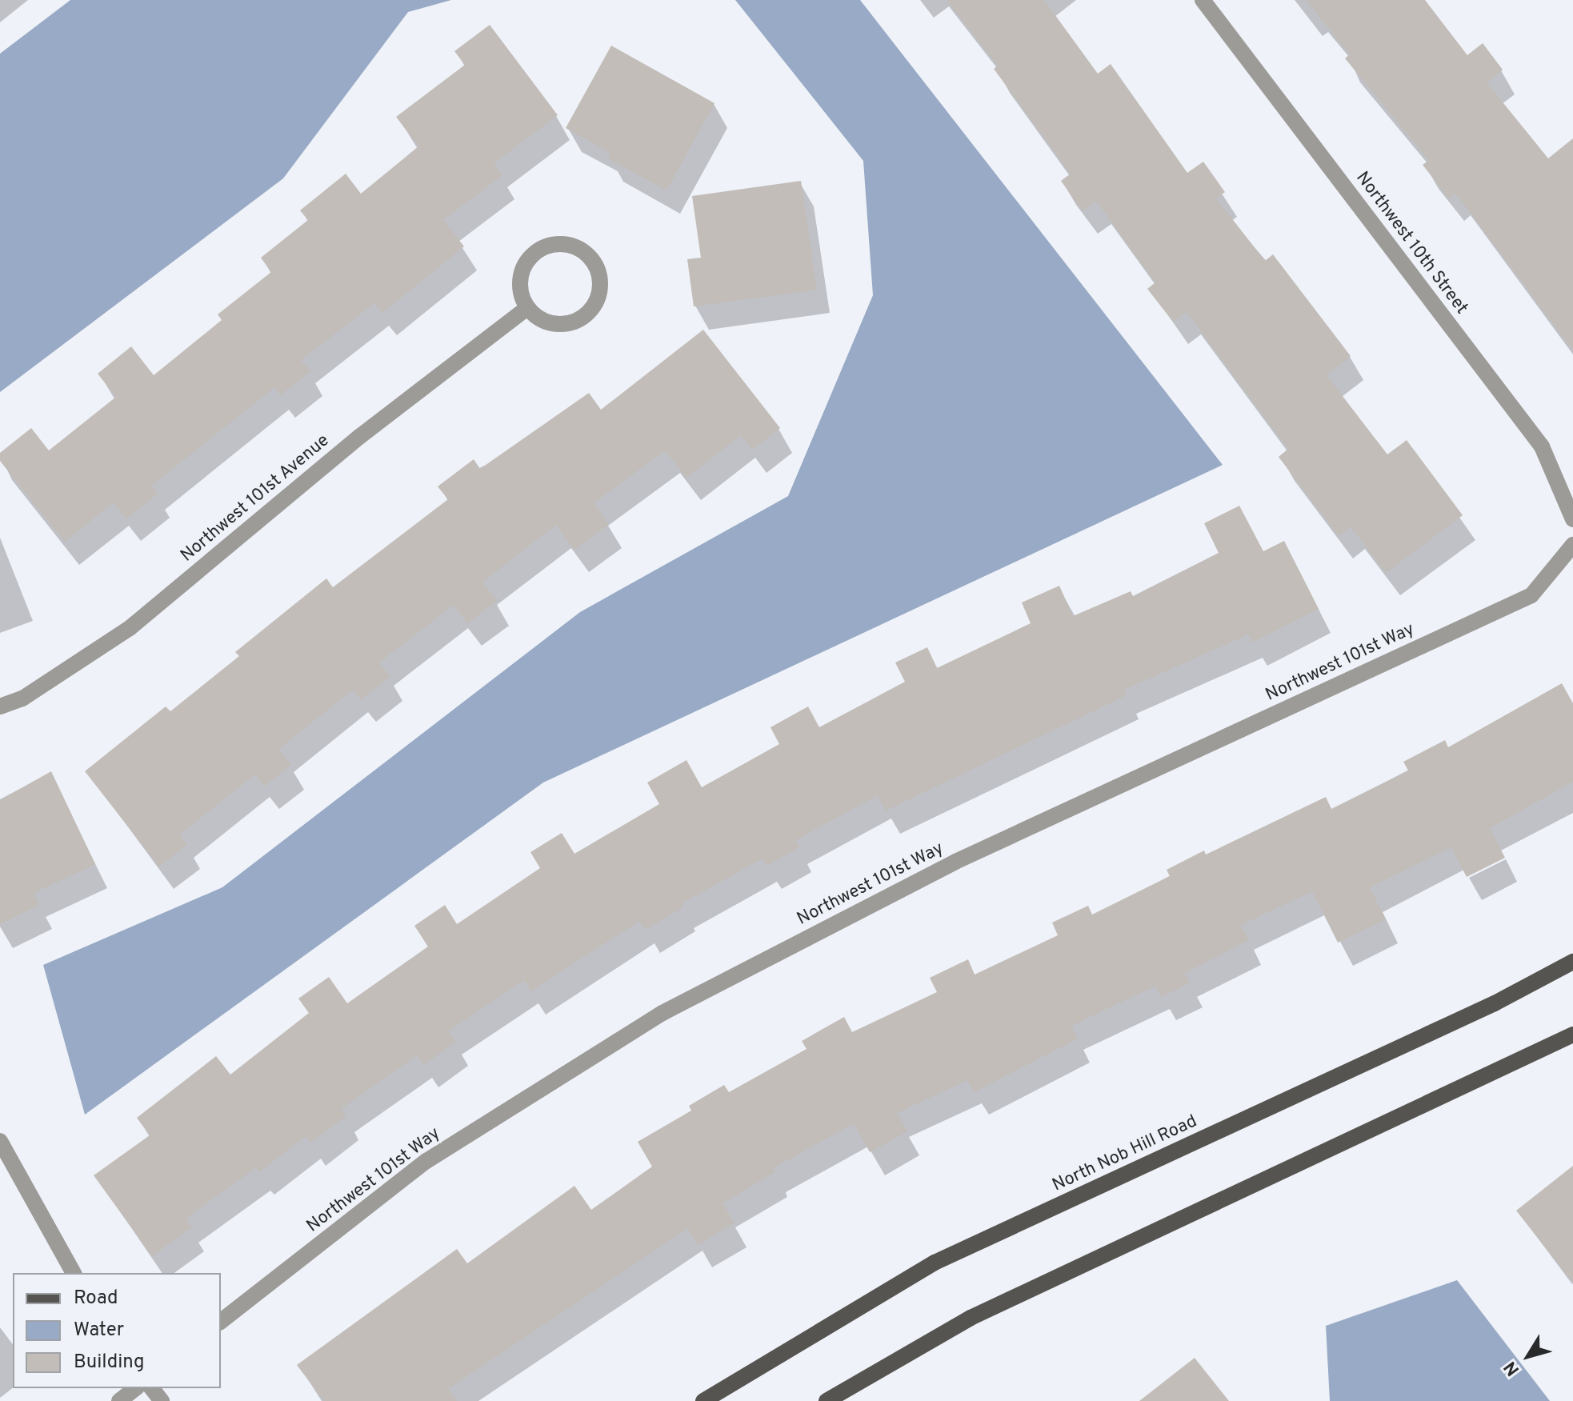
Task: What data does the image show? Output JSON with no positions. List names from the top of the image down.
{
  "streets": {
    "main road": ["North Nob Hill Road"],
    "street": ["Northwest 10th Street", "Northwest 101st Avenue", "Northwest 101st Way"]
  },
  "legend": ["Road", "Water", "Building"],
  "north": "bottom left"
}
